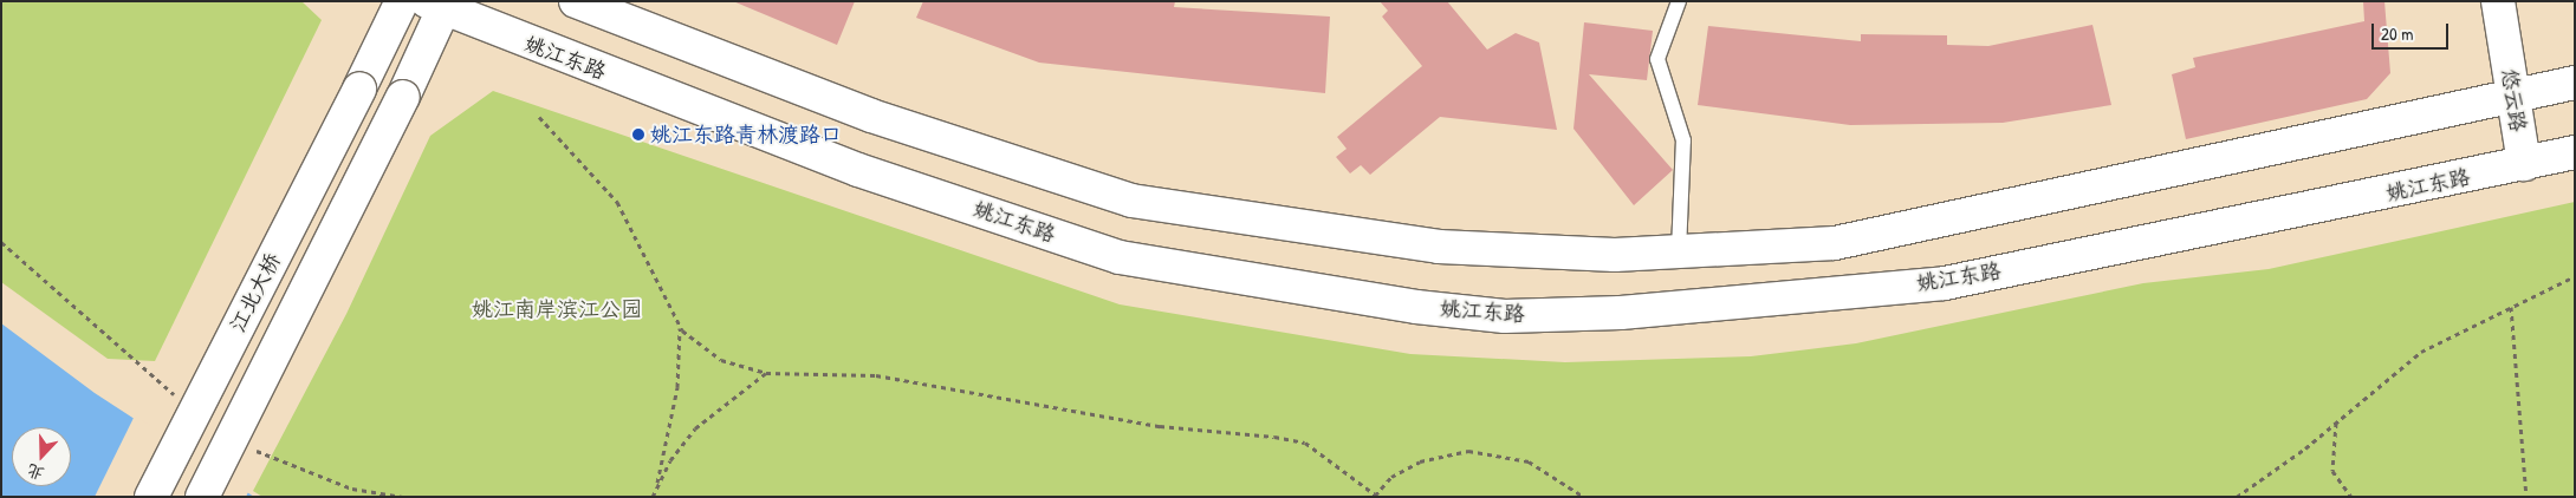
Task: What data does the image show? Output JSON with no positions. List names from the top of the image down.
{
  "streets": {
    "main road": ["姚江东路", "悠云路", "江北大桥"]
  },
  "crossings": [
    ["姚江东路", "悠云路"],
    ["姚江东路", "江北大桥"]
  ],
  "parks": ["姚江南岸滨江公园"],
  "places": ["姚江东路青林渡路口"],
  "scale_bar": "20 m",
  "north": "bottom"
}
